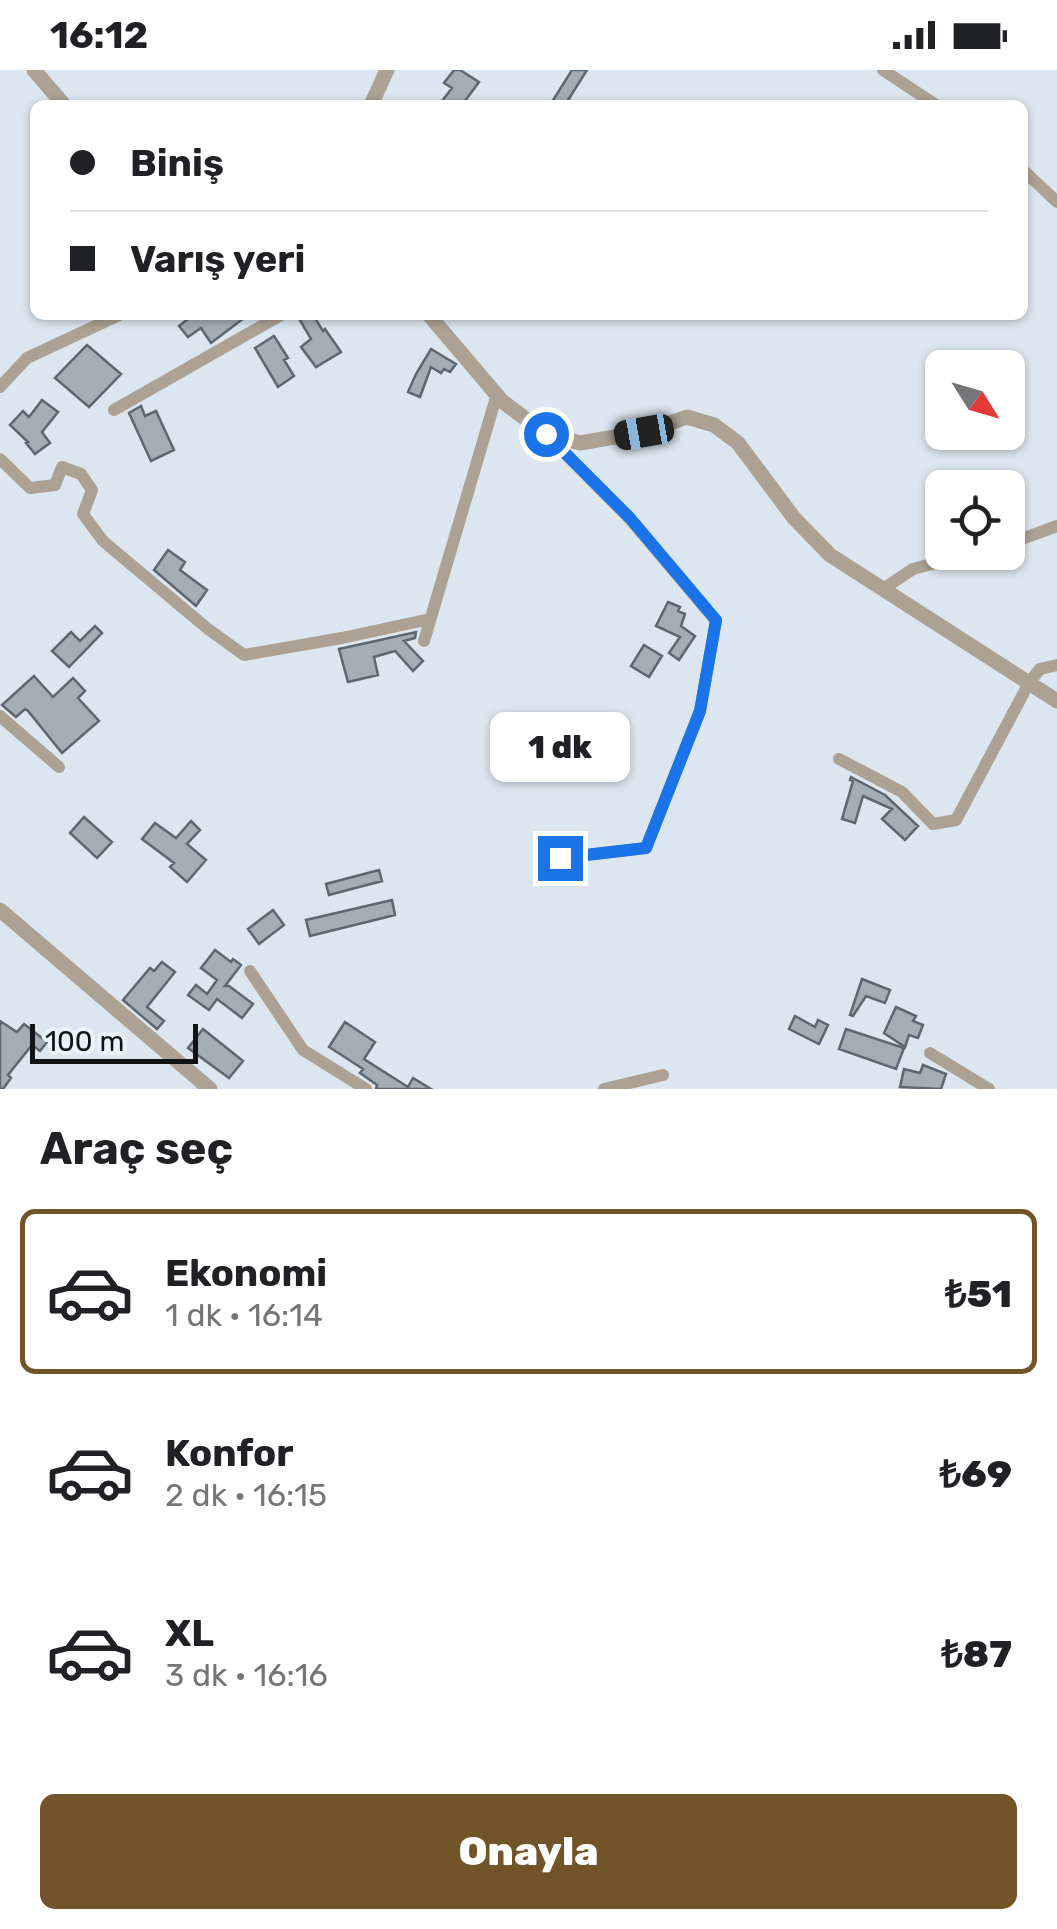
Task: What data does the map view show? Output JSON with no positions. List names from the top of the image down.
{
  "scale_bar": "100 m",
  "north": "bottom right",
  "page": {
    "status": "16:12",
    "banner": ["Biniş", "Varış yeri"],
    "bubble": "1 dk",
    "scale": "100 m",
    "heading": "Araç seç",
    "list": [
      {
        "name": "Ekonomi",
        "note": "1 dk · 16:14",
        "value": "₺51"
      },
      {
        "name": "Konfor",
        "note": "2 dk · 16:15",
        "value": "₺69"
      },
      {
        "name": "XL",
        "note": "3 dk · 16:16",
        "value": "₺87"
      }
    ],
    "buttons": "Onayla"
  }
}
